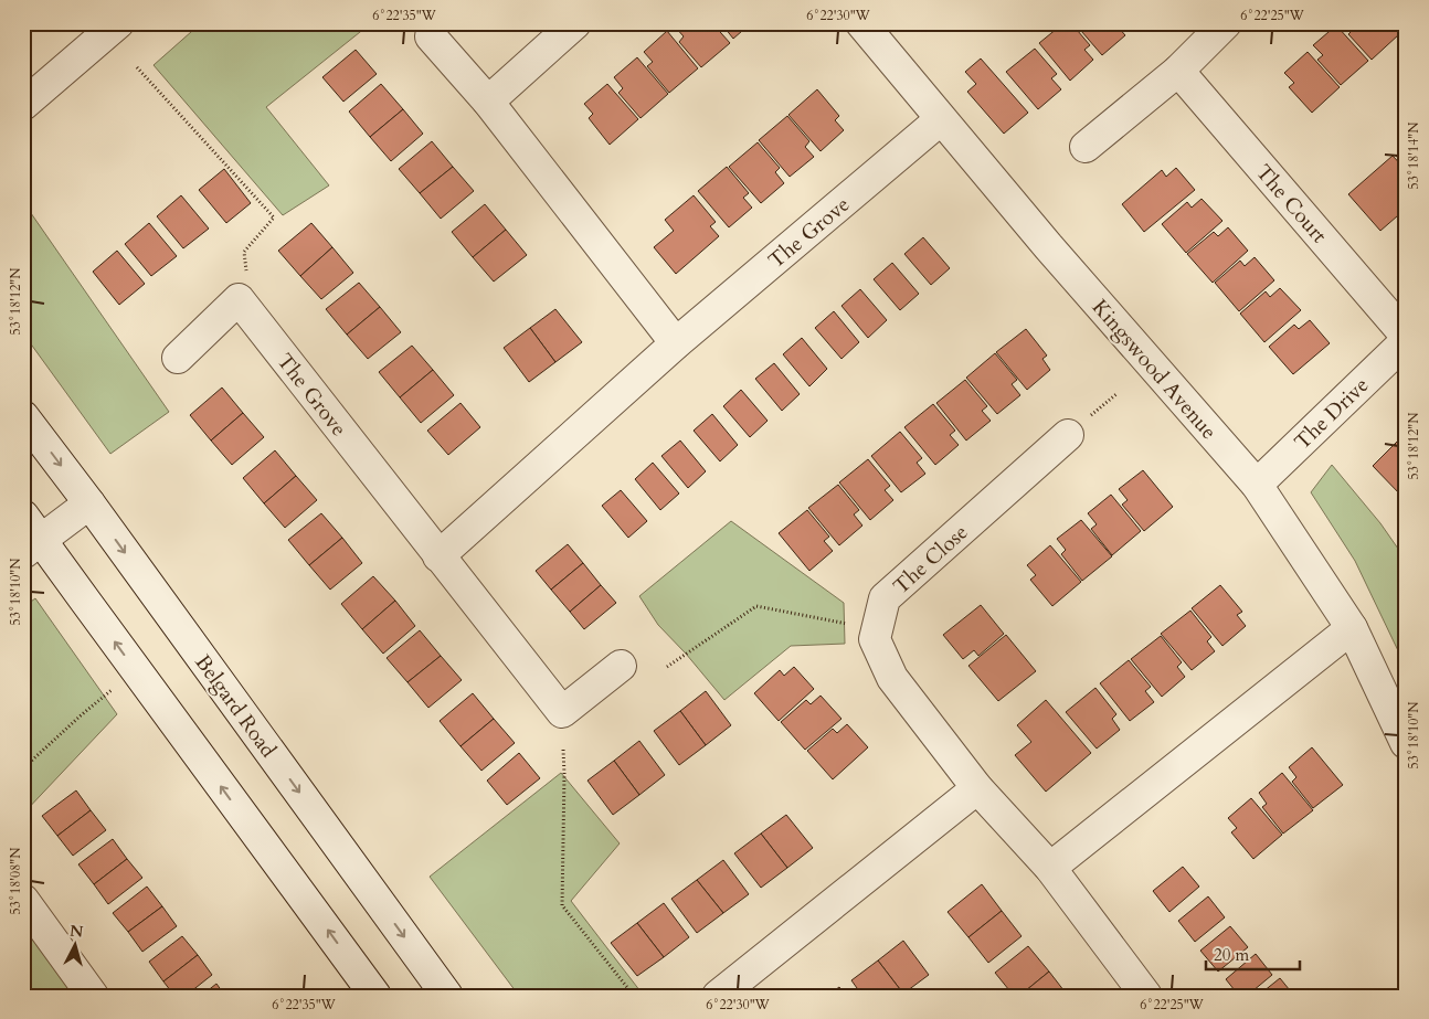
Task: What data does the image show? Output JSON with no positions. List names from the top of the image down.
{
  "streets": {
    "street": [
      "The Court",
      "The Grove",
      "Kingswood Avenue",
      "The Drive",
      "The Close",
      "Belgard Road"
    ]
  },
  "crossings": [
    ["The Grove", "Kingswood Avenue"],
    ["Kingswood Avenue", "The Drive"]
  ],
  "scale_bar": "20 m",
  "north": "top",
  "coordinates": [
    "6°22'35\"W",
    "6°22'30\"W",
    "6°22'25\"W",
    "53°18'14\"N",
    "53°18'12\"N",
    "53°18'10\"N",
    "53°18'08\"N"
  ]
}
